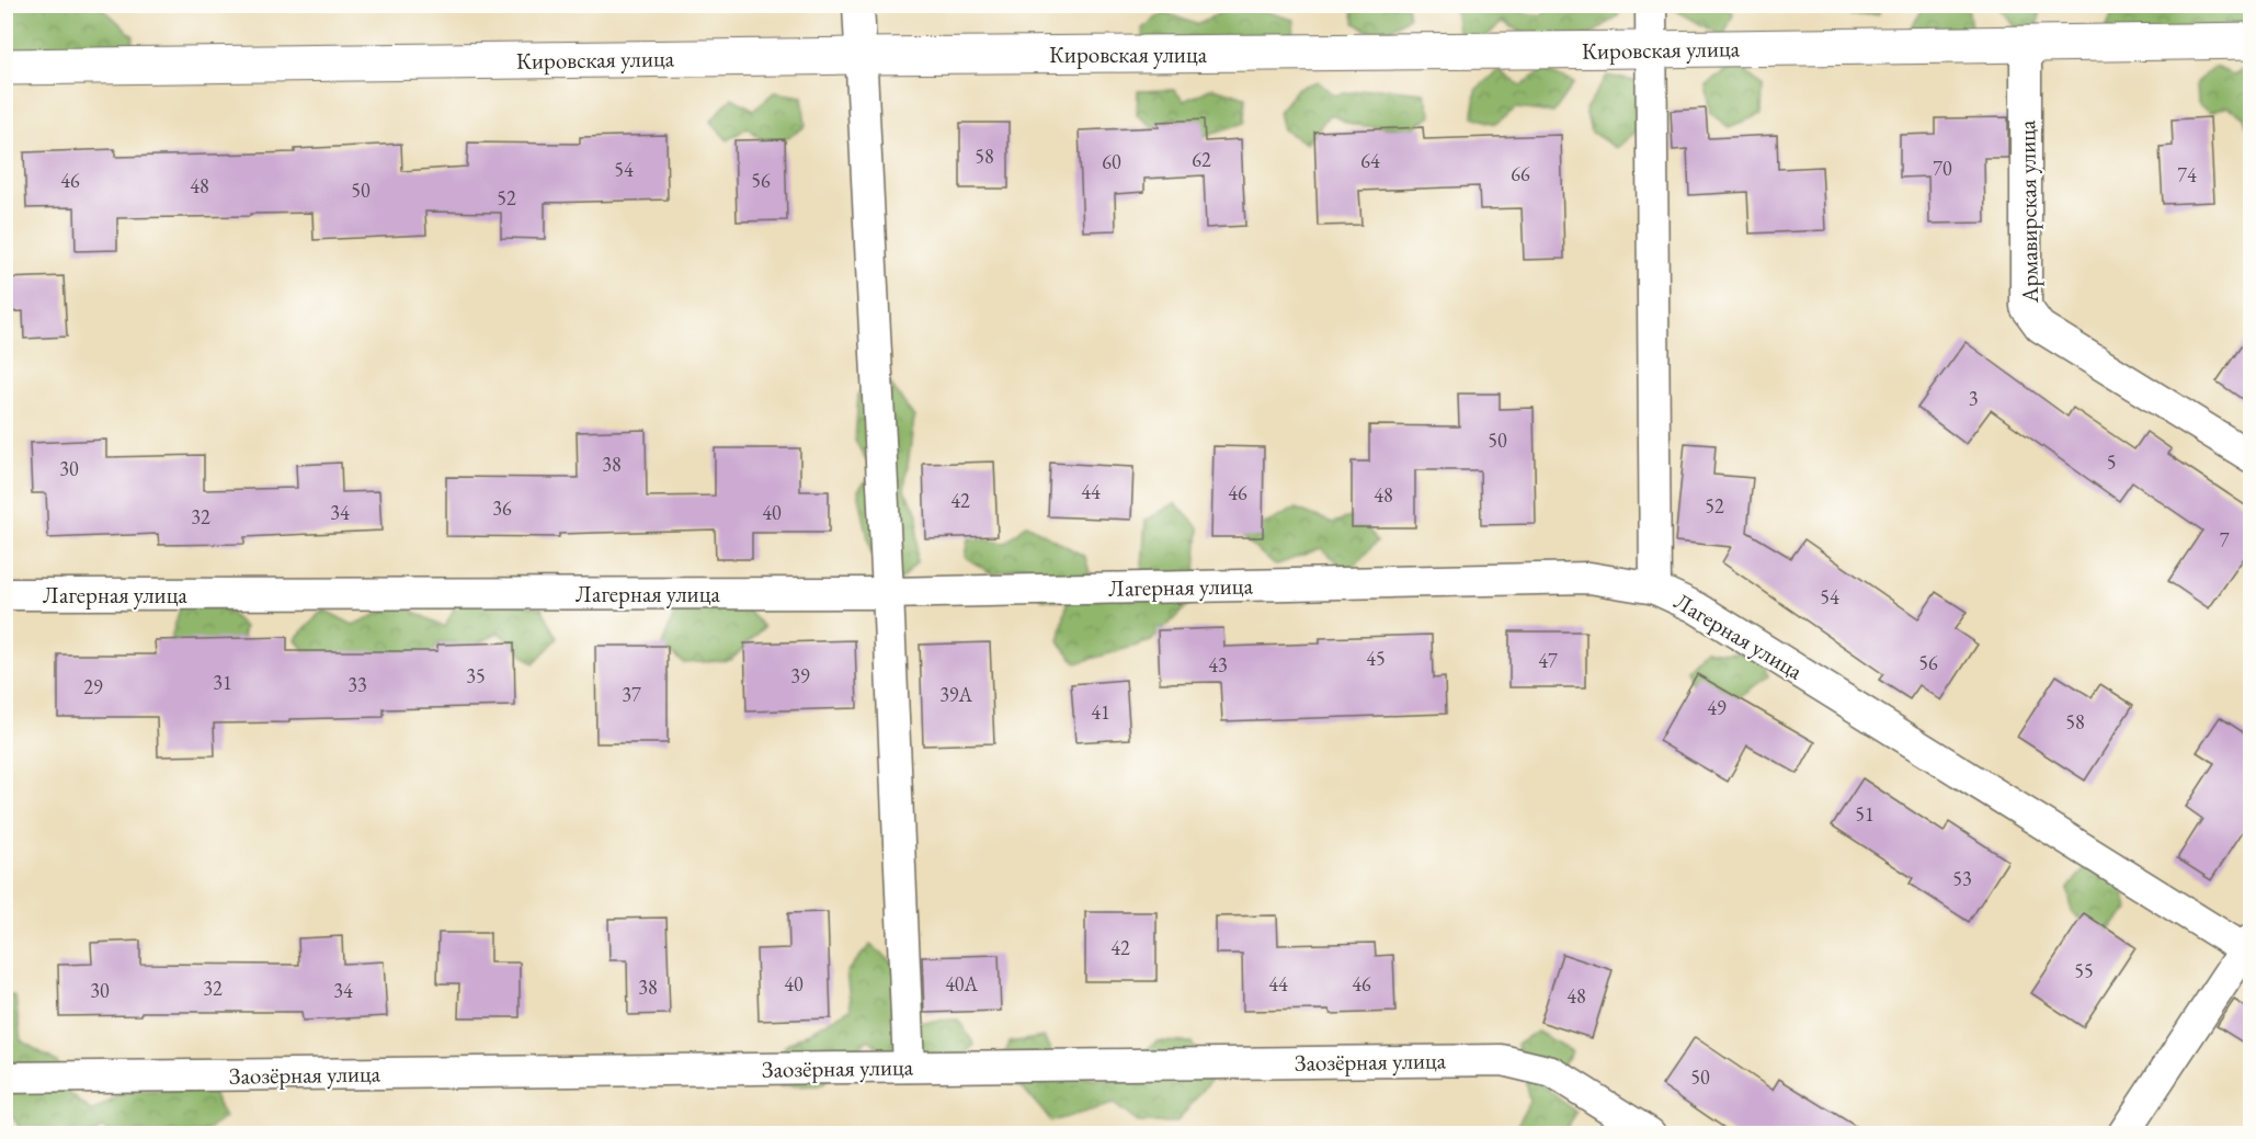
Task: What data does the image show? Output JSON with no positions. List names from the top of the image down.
{
  "streets": {
    "street": [
      "Кировская улица",
      "Армавирская улица",
      "Лагерная улица",
      "Заозёрная улица"
    ]
  },
  "crossings": [
    ["Кировская улица", "Армавирская улица"]
  ],
  "house_numbers": [
    "58",
    "62",
    "64",
    "60",
    "70",
    "54",
    "66",
    "74",
    "46",
    "56",
    "48",
    "50",
    "52",
    "3",
    "50",
    "5",
    "38",
    "30",
    "44",
    "46",
    "48",
    "42",
    "52",
    "36",
    "34",
    "40",
    "32",
    "7",
    "54",
    "45",
    "47",
    "56",
    "43",
    "35",
    "39",
    "31",
    "33",
    "29",
    "37",
    "39А",
    "49",
    "41",
    "58",
    "51",
    "53",
    "42",
    "55",
    "40",
    "40А",
    "44",
    "46",
    "38",
    "32",
    "30",
    "34",
    "48",
    "50"
  ]
}
